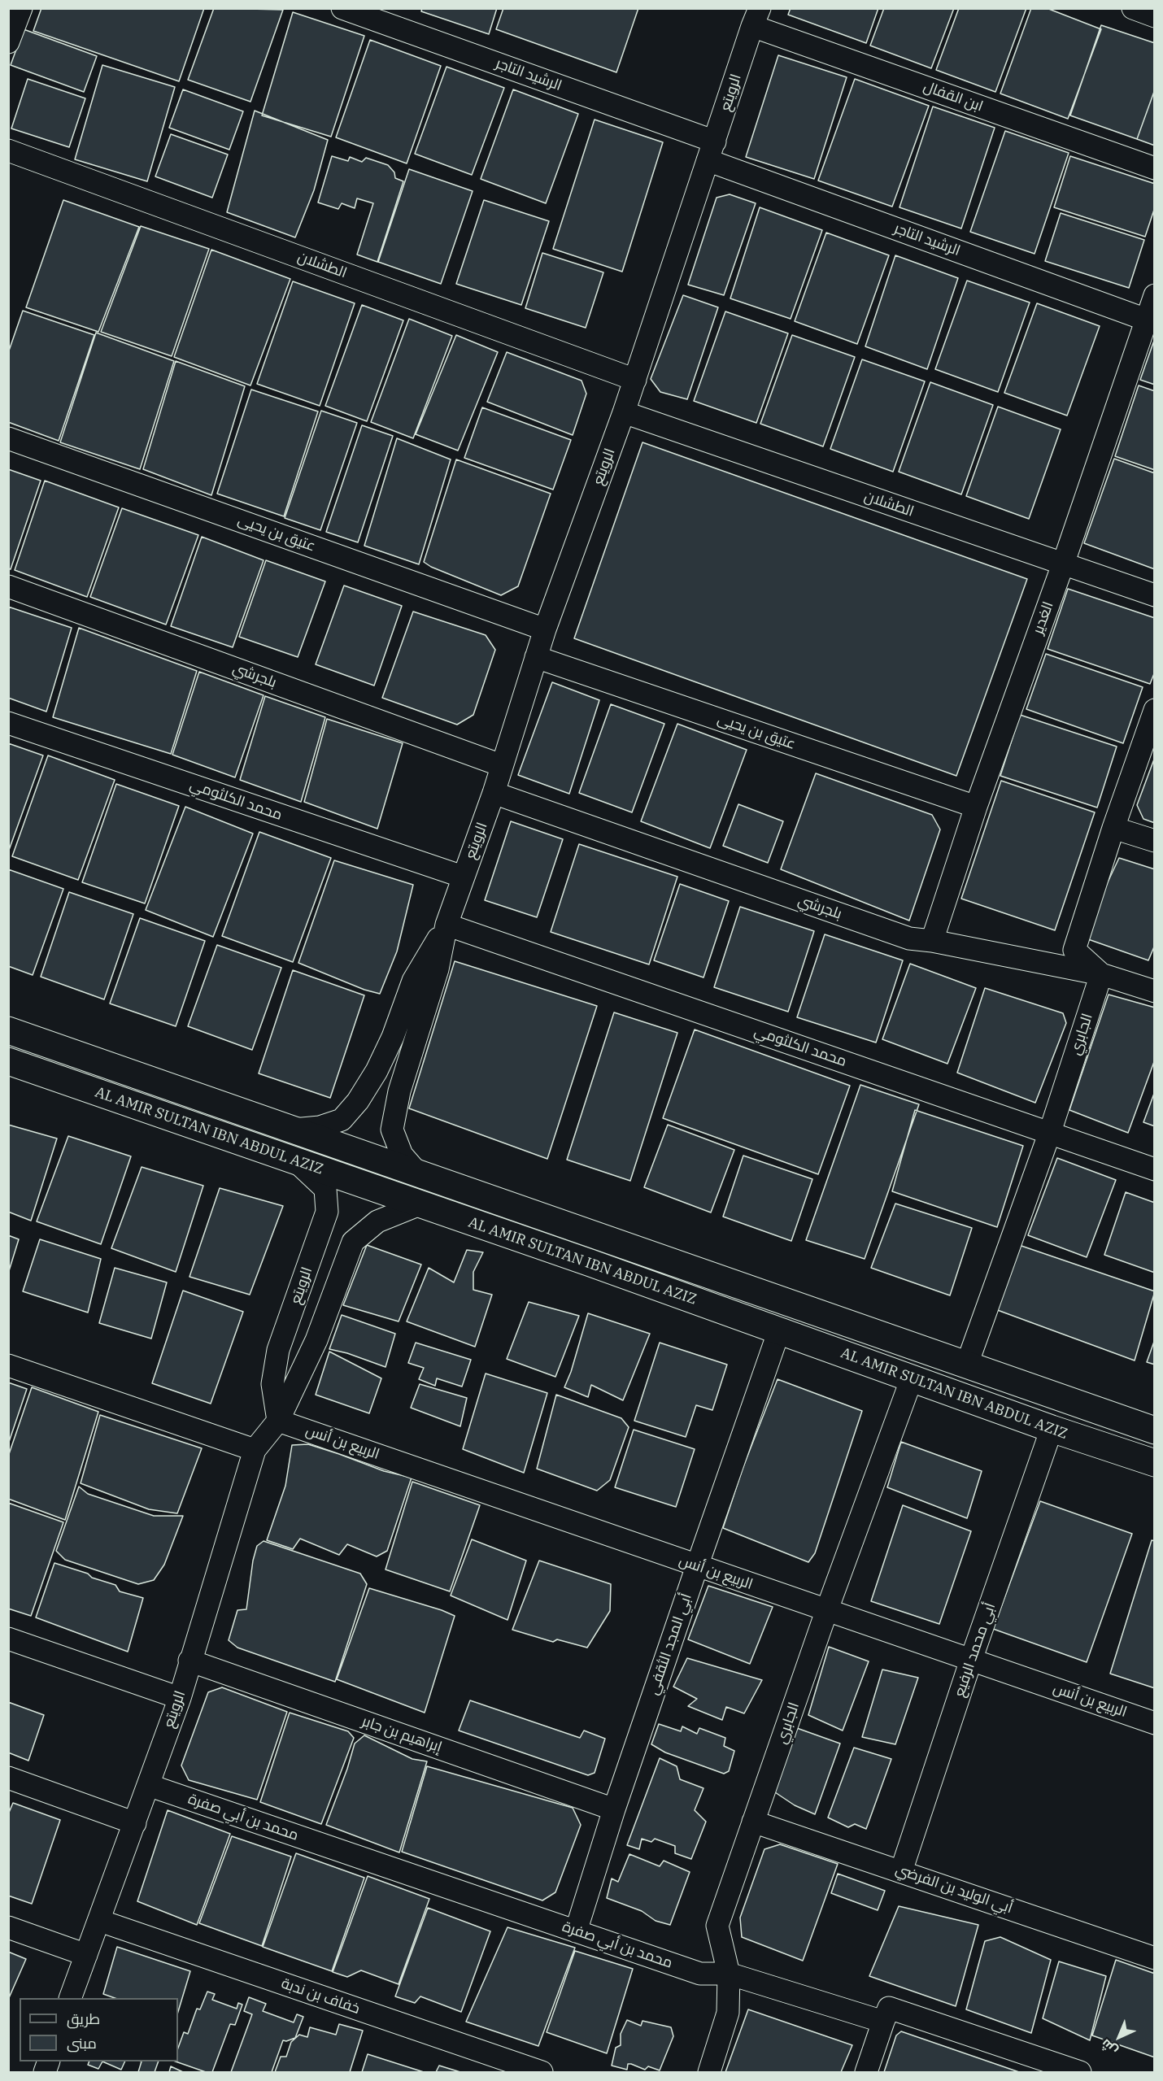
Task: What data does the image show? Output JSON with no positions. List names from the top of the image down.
{
  "streets": {
    "street": [
      "الرشيد التاجر",
      "الرويتع",
      "ابن القفال",
      "الطشلان",
      "عتيق بن يحيى",
      "الغدير",
      "بلجرشي",
      "محمد الكلثومي",
      "الجابري",
      "AL AMIR SULTAN IBN ABDUL AZIZ",
      "الربيع بن أنس",
      "أبي المجد الثقفي",
      "أبي محمد الرفيع",
      "إبراهيم بن جابر",
      "محمد بن أبي صفرة",
      "أبي الوليد بن الفرضي",
      "خفاف بن ندبة"
    ]
  },
  "crossings": [
    ["الرشيد التاجر", "الرويتع"],
    ["الرشيد التاجر", "الغدير"],
    ["الرويتع", "ابن القفال"],
    ["الرويتع", "الطشلان"],
    ["الرويتع", "عتيق بن يحيى"],
    ["الرويتع", "بلجرشي"],
    ["الرويتع", "محمد الكلثومي"],
    ["الرويتع", "AL AMIR SULTAN IBN ABDUL AZIZ"],
    ["الرويتع", "الربيع بن أنس"],
    ["الرويتع", "إبراهيم بن جابر"],
    ["الرويتع", "محمد بن أبي صفرة"],
    ["الرويتع", "خفاف بن ندبة"],
    ["الطشلان", "الغدير"],
    ["عتيق بن يحيى", "الغدير"],
    ["الغدير", "بلجرشي"],
    ["بلجرشي", "الجابري"],
    ["محمد الكلثومي", "الجابري"],
    ["الجابري", "AL AMIR SULTAN IBN ABDUL AZIZ"],
    ["الجابري", "الربيع بن أنس"],
    ["الجابري", "محمد بن أبي صفرة"],
    ["الجابري", "أبي الوليد بن الفرضي"],
    ["AL AMIR SULTAN IBN ABDUL AZIZ", "أبي المجد الثقفي"],
    ["AL AMIR SULTAN IBN ABDUL AZIZ", "أبي محمد الرفيع"],
    ["الربيع بن أنس", "أبي المجد الثقفي"],
    ["الربيع بن أنس", "أبي محمد الرفيع"],
    ["أبي المجد الثقفي", "إبراهيم بن جابر"],
    ["أبي المجد الثقفي", "محمد بن أبي صفرة"],
    ["أبي محمد الرفيع", "أبي الوليد بن الفرضي"]
  ],
  "legend": ["طريق", "مبنى"],
  "north": "bottom left"
}
